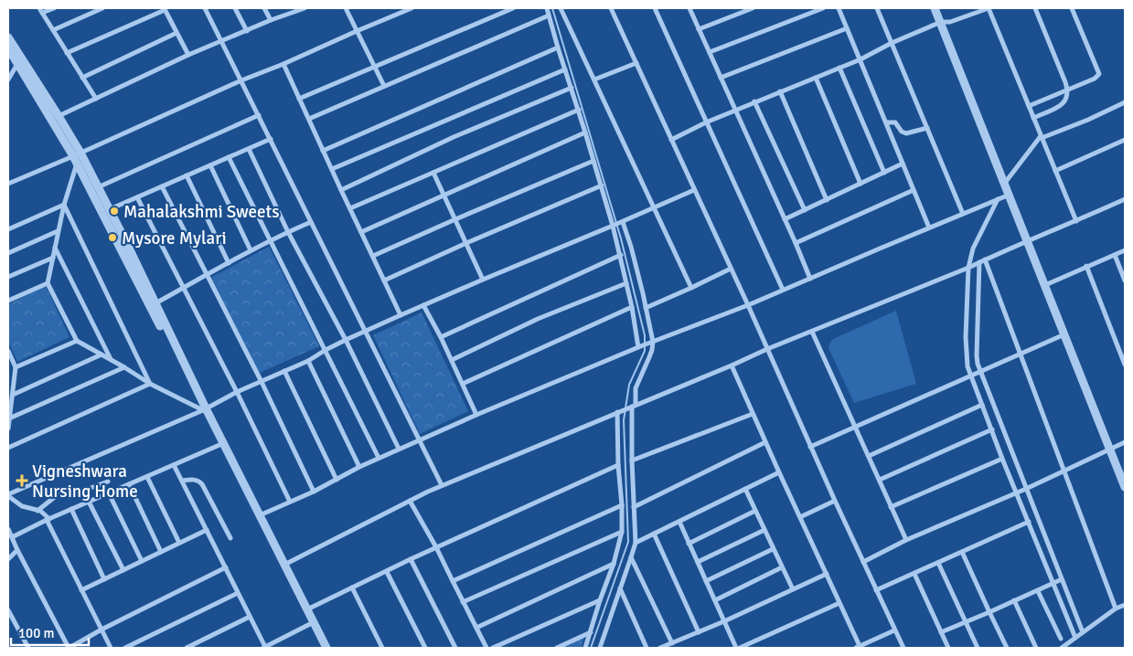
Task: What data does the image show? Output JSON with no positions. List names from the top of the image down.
{
  "places": {
    "other": ["Mahalakshmi Sweets", "Mysore Mylari"],
    "health": ["Vigneshwara Nursing Home"]
  },
  "scale_bar": "100 m"
}
